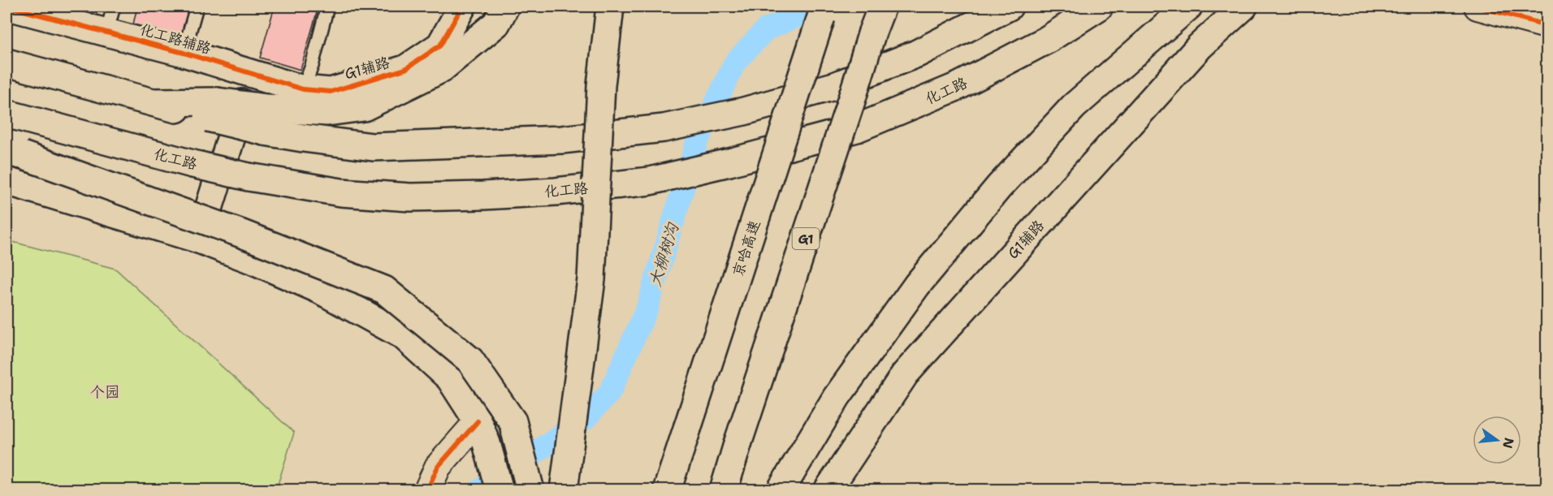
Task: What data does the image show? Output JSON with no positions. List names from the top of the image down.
{
  "streets": {
    "main road": [
      "化工路辅路",
      "G1辅路",
      "化工路",
      "G1",
      "京哈高速"
    ]
  },
  "crossings": [
    ["化工路辅路", "G1辅路"]
  ],
  "water": ["大柳树沟"],
  "parks": ["个园"],
  "north": "right"
}
